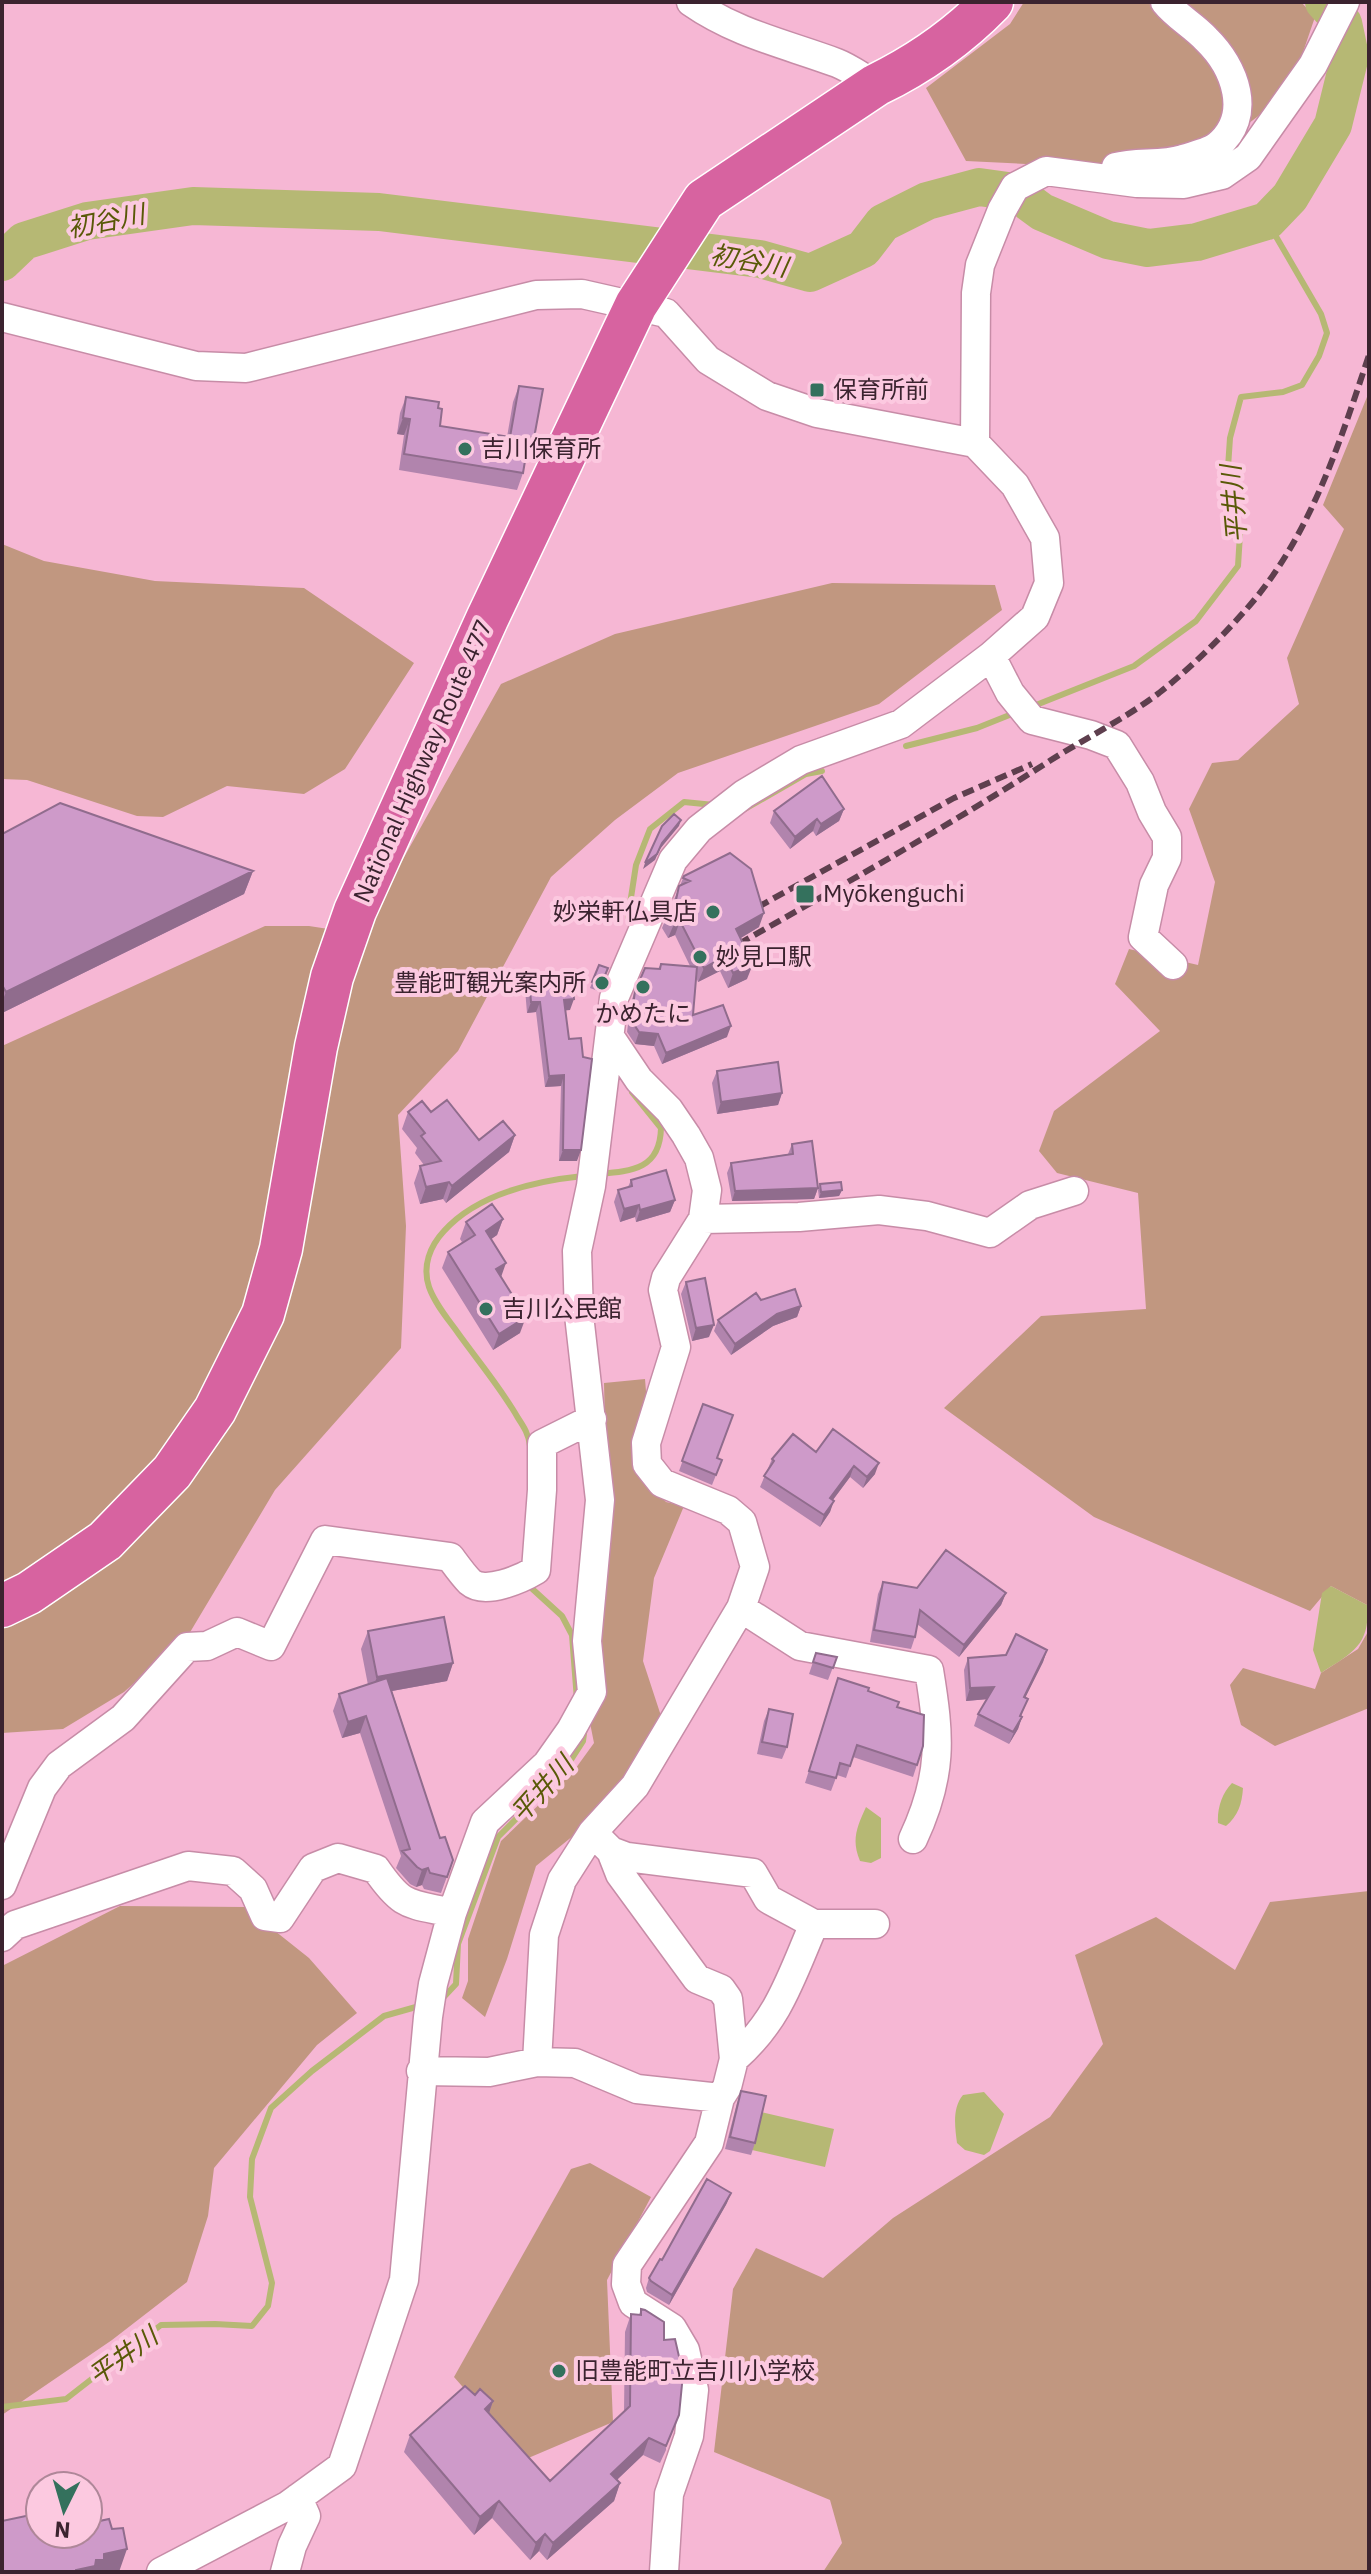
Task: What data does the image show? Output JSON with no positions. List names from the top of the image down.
{
  "streets": {
    "highway": ["National Highway Route 477"]
  },
  "water": ["初谷川", "平井川"],
  "places": {
    "transit": ["保育所前", "Myōkenguchi"],
    "other": [
      "吉川保育所",
      "妙栄軒仏具店",
      "妙見口駅",
      "豊能町観光案内所",
      "かめたに",
      "吉川公民館",
      "旧豊能町立吉川小学校"
    ]
  },
  "north": "bottom"
}
